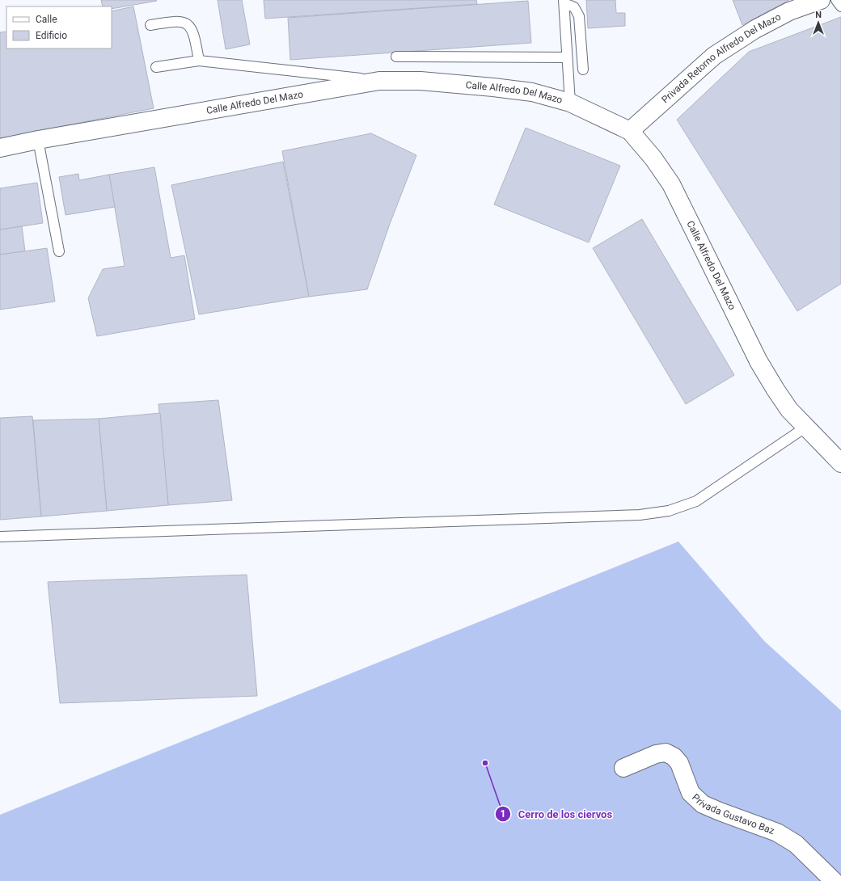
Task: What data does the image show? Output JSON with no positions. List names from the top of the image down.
{
  "streets": {
    "street": ["Privada Retorno Alfredo Del Mazo", "Calle Alfredo Del Mazo", "Privada Gustavo Baz"]
  },
  "crossings": [
    ["Privada Retorno Alfredo Del Mazo", "Calle Alfredo Del Mazo"]
  ],
  "places": ["Cerro de los ciervos"],
  "legend": ["Calle", "Edificio"],
  "north": "top"
}
